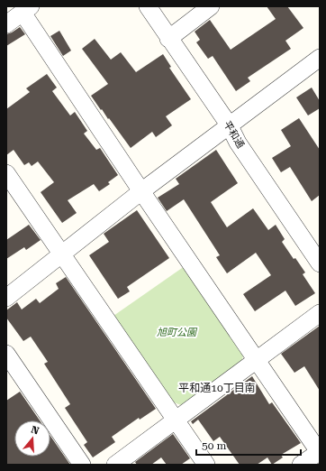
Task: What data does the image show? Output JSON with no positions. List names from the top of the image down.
{
  "streets": {
    "street": ["平和通"]
  },
  "districts": ["平和通10丁目南"],
  "parks": ["旭町公園"],
  "scale_bar": "50 m",
  "north": "top"
}
